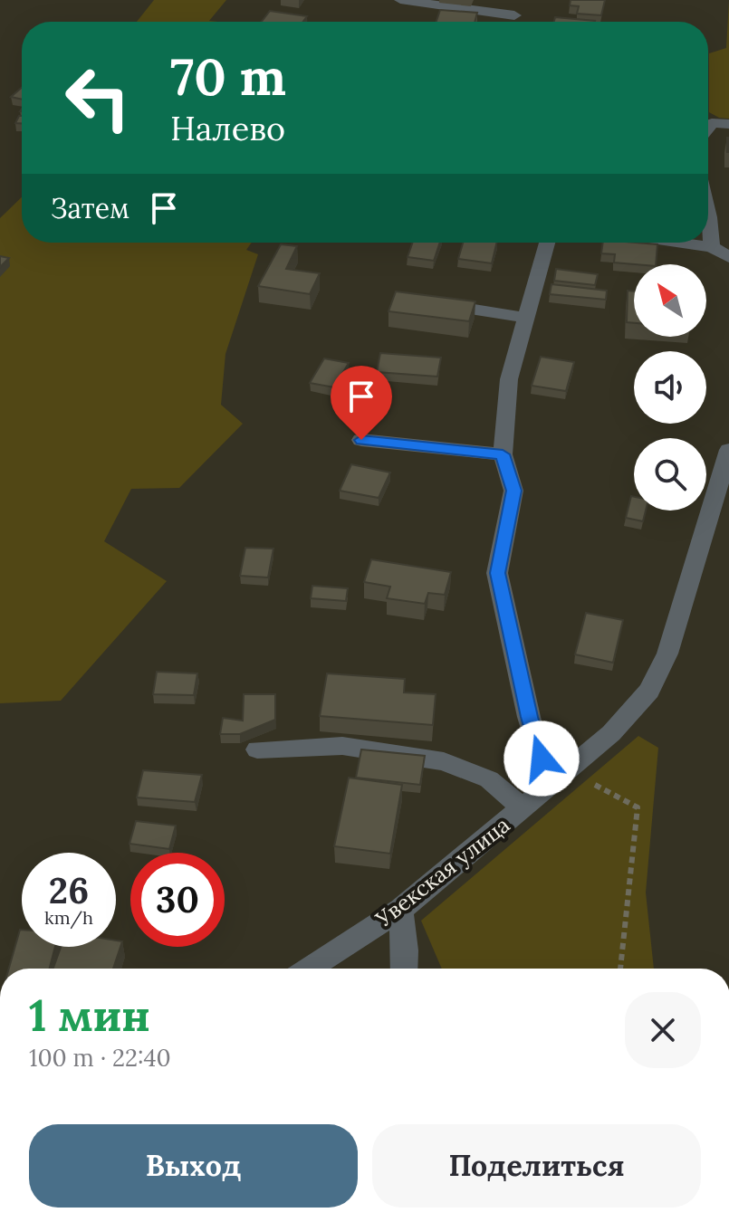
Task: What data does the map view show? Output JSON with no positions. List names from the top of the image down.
{
  "streets": {
    "street": ["Увекская улица"]
  },
  "north": "top left",
  "page": {
    "turn": ["70 m", "Налево"],
    "then": "Затем",
    "speed": "26 km/h",
    "limit": "30",
    "heading": ["1 мин", "100 m · 22:40"],
    "buttons": ["Выход", "Поделиться"]
  }
}
